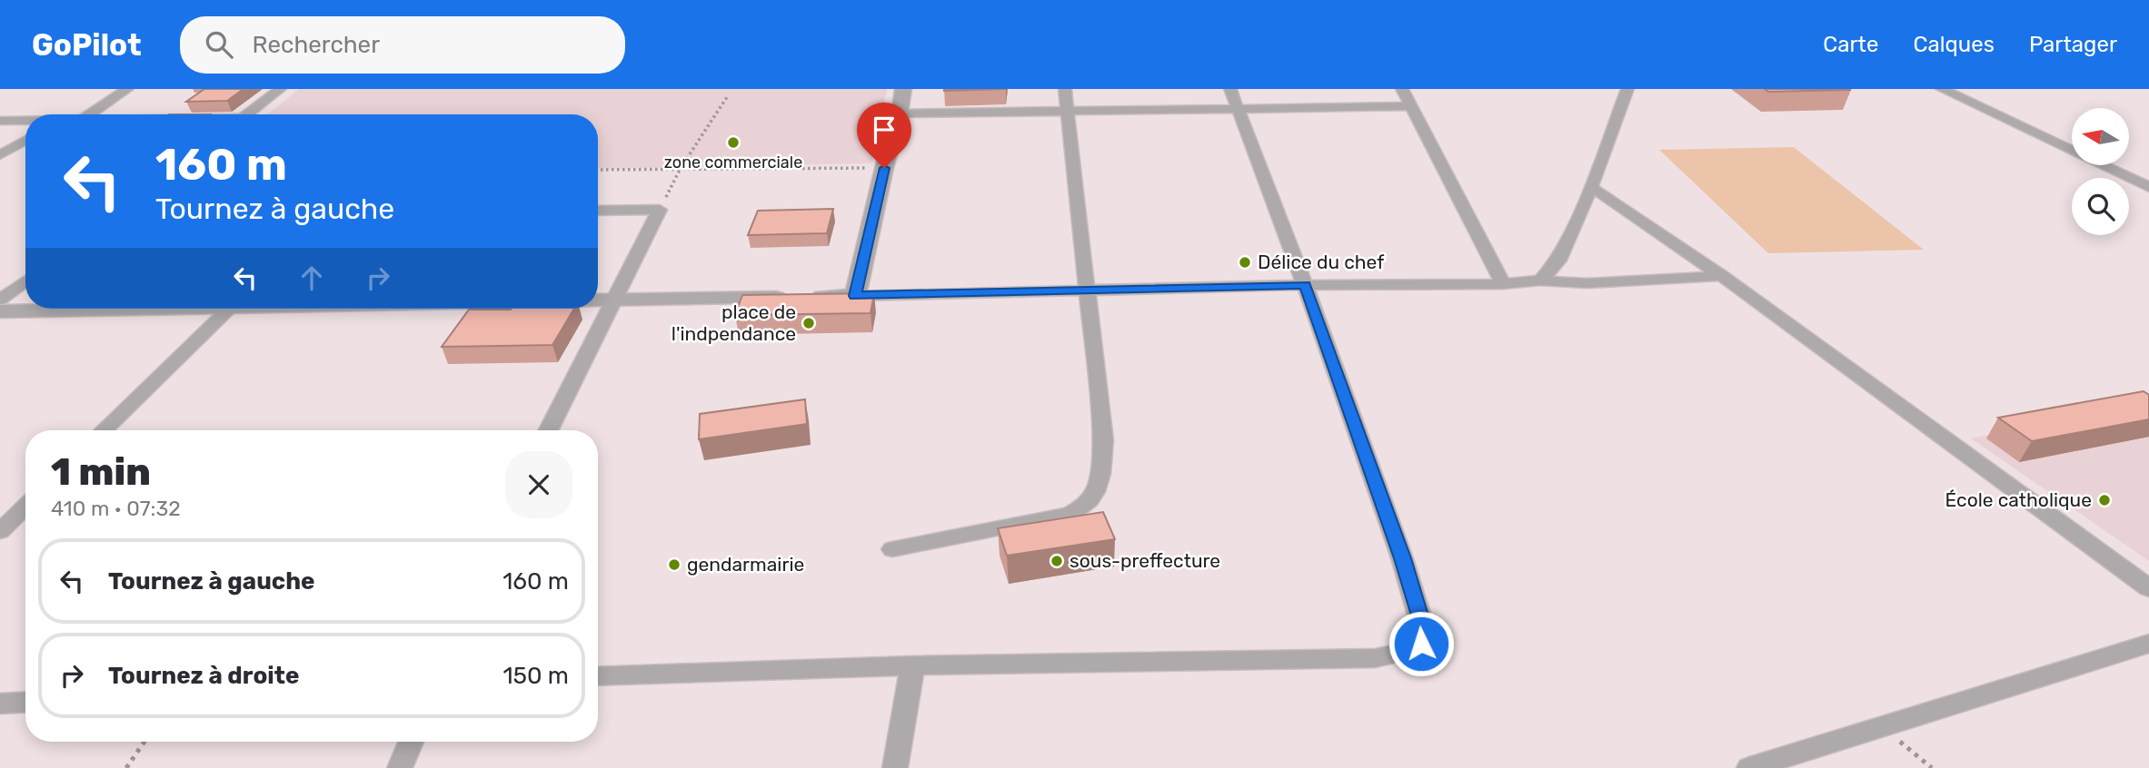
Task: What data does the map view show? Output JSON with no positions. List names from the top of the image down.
{
  "places": [
    "zone commerciale",
    "Délice du chef",
    "place de l'indpendance",
    "École catholique",
    "sous-preffecture",
    "gendarmairie"
  ],
  "north": "left",
  "page": {
    "header": "GoPilot",
    "search": "Rechercher",
    "nav": ["Carte", "Calques", "Partager"],
    "turn": ["160 m", "Tournez à gauche"],
    "heading": ["1 min", "410 m · 07:32"],
    "list": [
      {
        "name": "Tournez à gauche",
        "value": "160 m"
      },
      {
        "name": "Tournez à droite",
        "value": "150 m"
      }
    ]
  }
}
